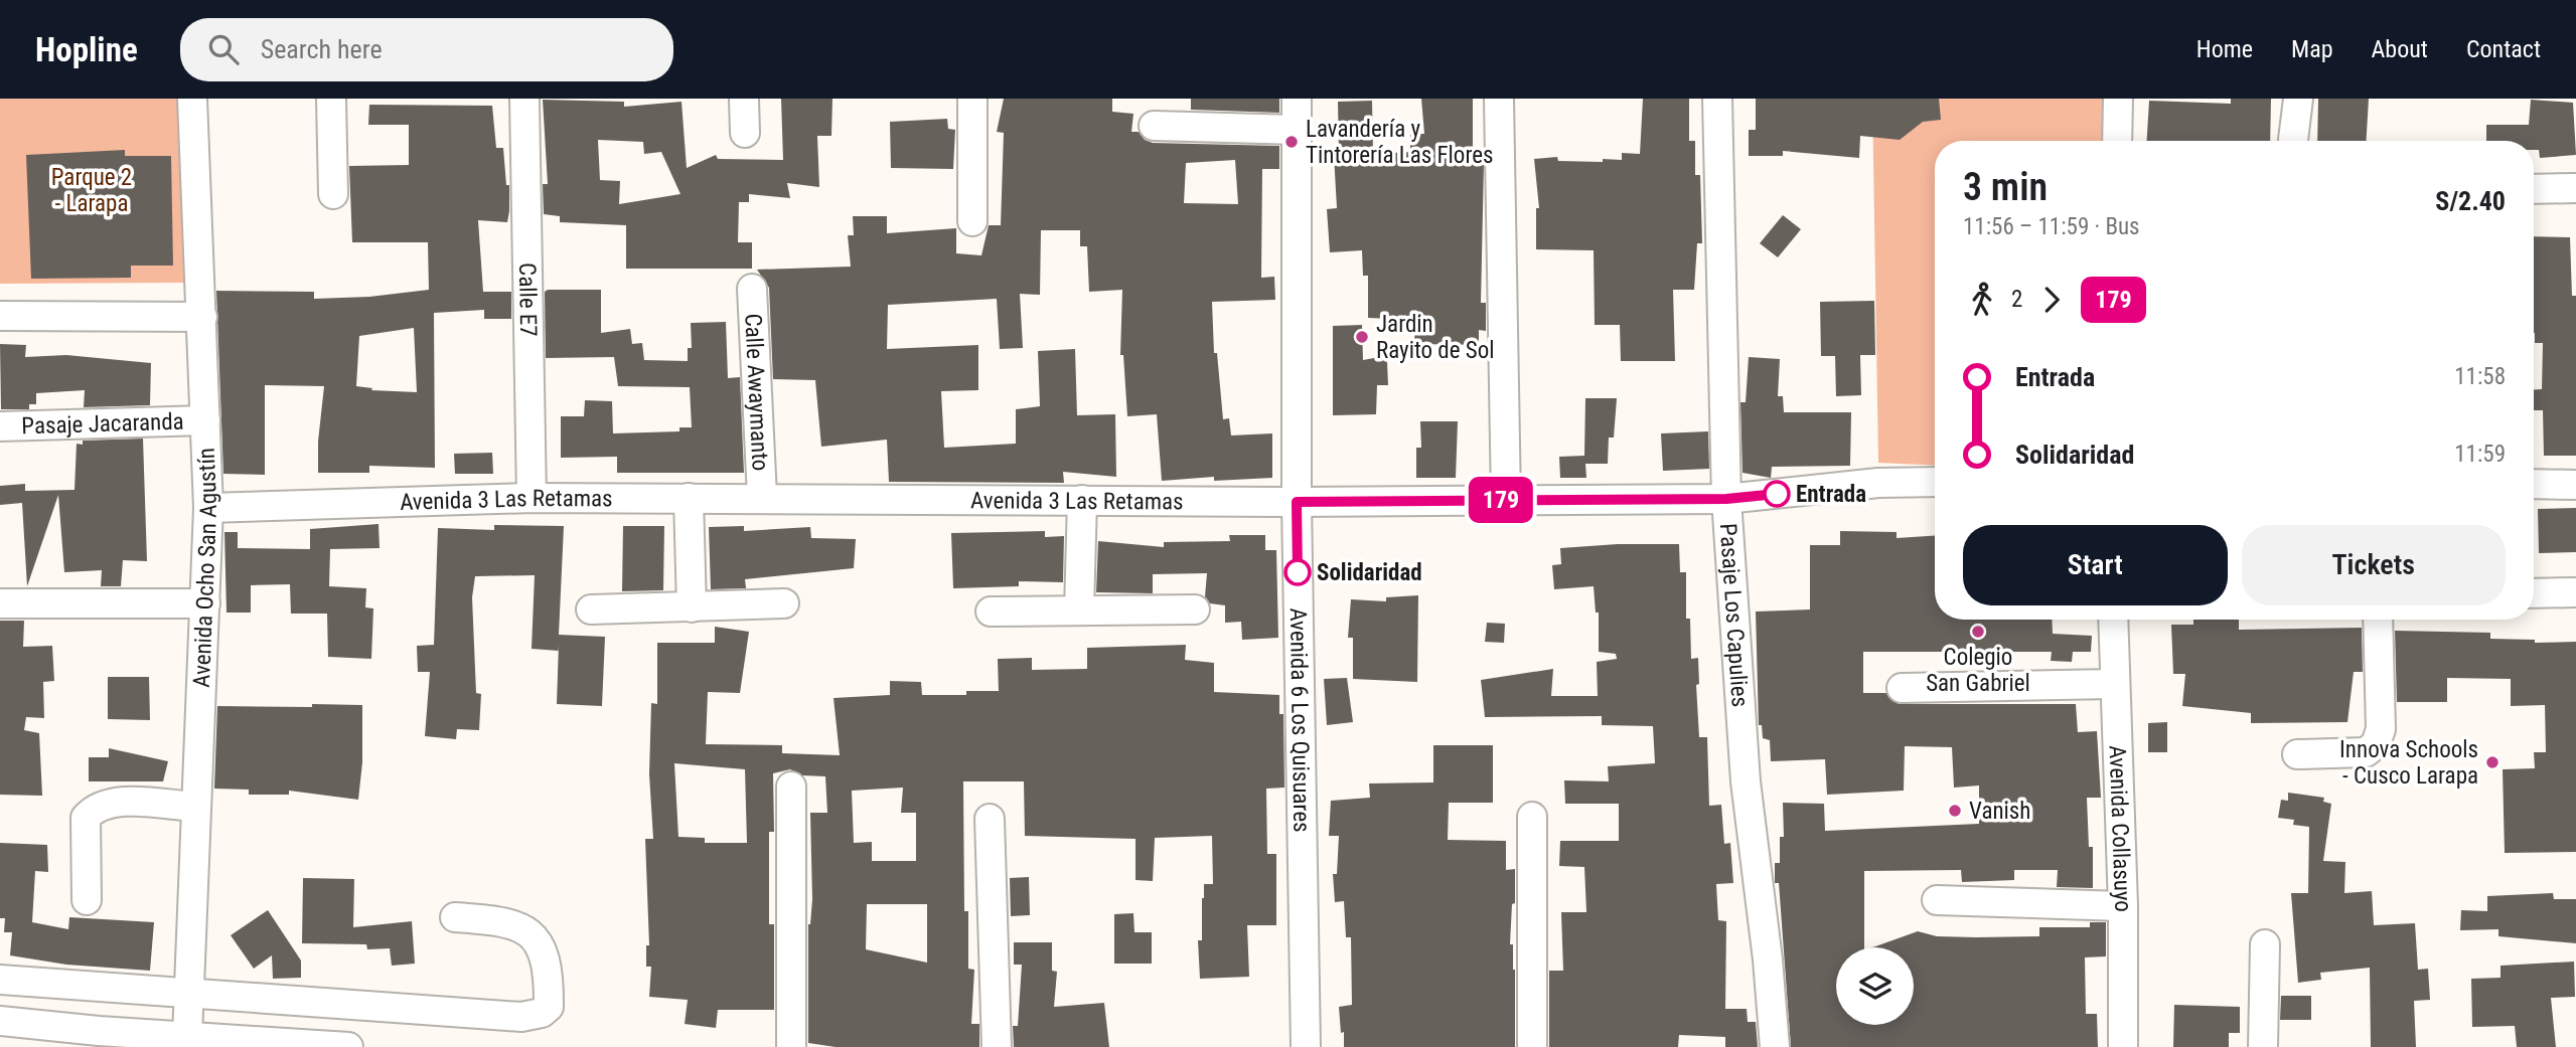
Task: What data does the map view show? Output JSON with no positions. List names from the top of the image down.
{
  "streets": {
    "street": [
      "Calle E7",
      "Calle Awaymanto",
      "Pasaje Jacaranda",
      "Avenida 3 Las Retamas",
      "Avenida Ocho San Agustín",
      "Pasaje Los Capulies",
      "Avenida 6 Los Quisuares",
      "Avenida Collasuyo"
    ]
  },
  "crossings": [
    ["Calle E7", "Avenida 3 Las Retamas"],
    ["Calle Awaymanto", "Avenida 3 Las Retamas"],
    ["Pasaje Jacaranda", "Avenida Ocho San Agustín"],
    ["Avenida 3 Las Retamas", "Avenida Ocho San Agustín"],
    ["Avenida 3 Las Retamas", "Pasaje Los Capulies"],
    ["Avenida 3 Las Retamas", "Avenida 6 Los Quisuares"]
  ],
  "parks": ["Parque 2 - Larapa"],
  "places": [
    "Lavandería y Tintorería Las Flores",
    "Jardin Rayito de Sol",
    "Entrada",
    "Solidaridad",
    "Colegio San Gabriel",
    "Innova Schools - Cusco Larapa",
    "Vanish"
  ],
  "lines": ["bus line 179"],
  "page": {
    "header": "Hopline",
    "search": "Search here",
    "nav": [
      "Home",
      "Map",
      "About",
      "Contact"
    ],
    "on_map": "179",
    "heading": ["3 min", "11:56 – 11:59 · Bus", "S/2.40"],
    "legs": ["2", "179"],
    "list": [
      {
        "name": "Entrada",
        "value": "11:58"
      },
      {
        "name": "Solidaridad",
        "value": "11:59"
      }
    ],
    "buttons": ["Start", "Tickets"]
  }
}
